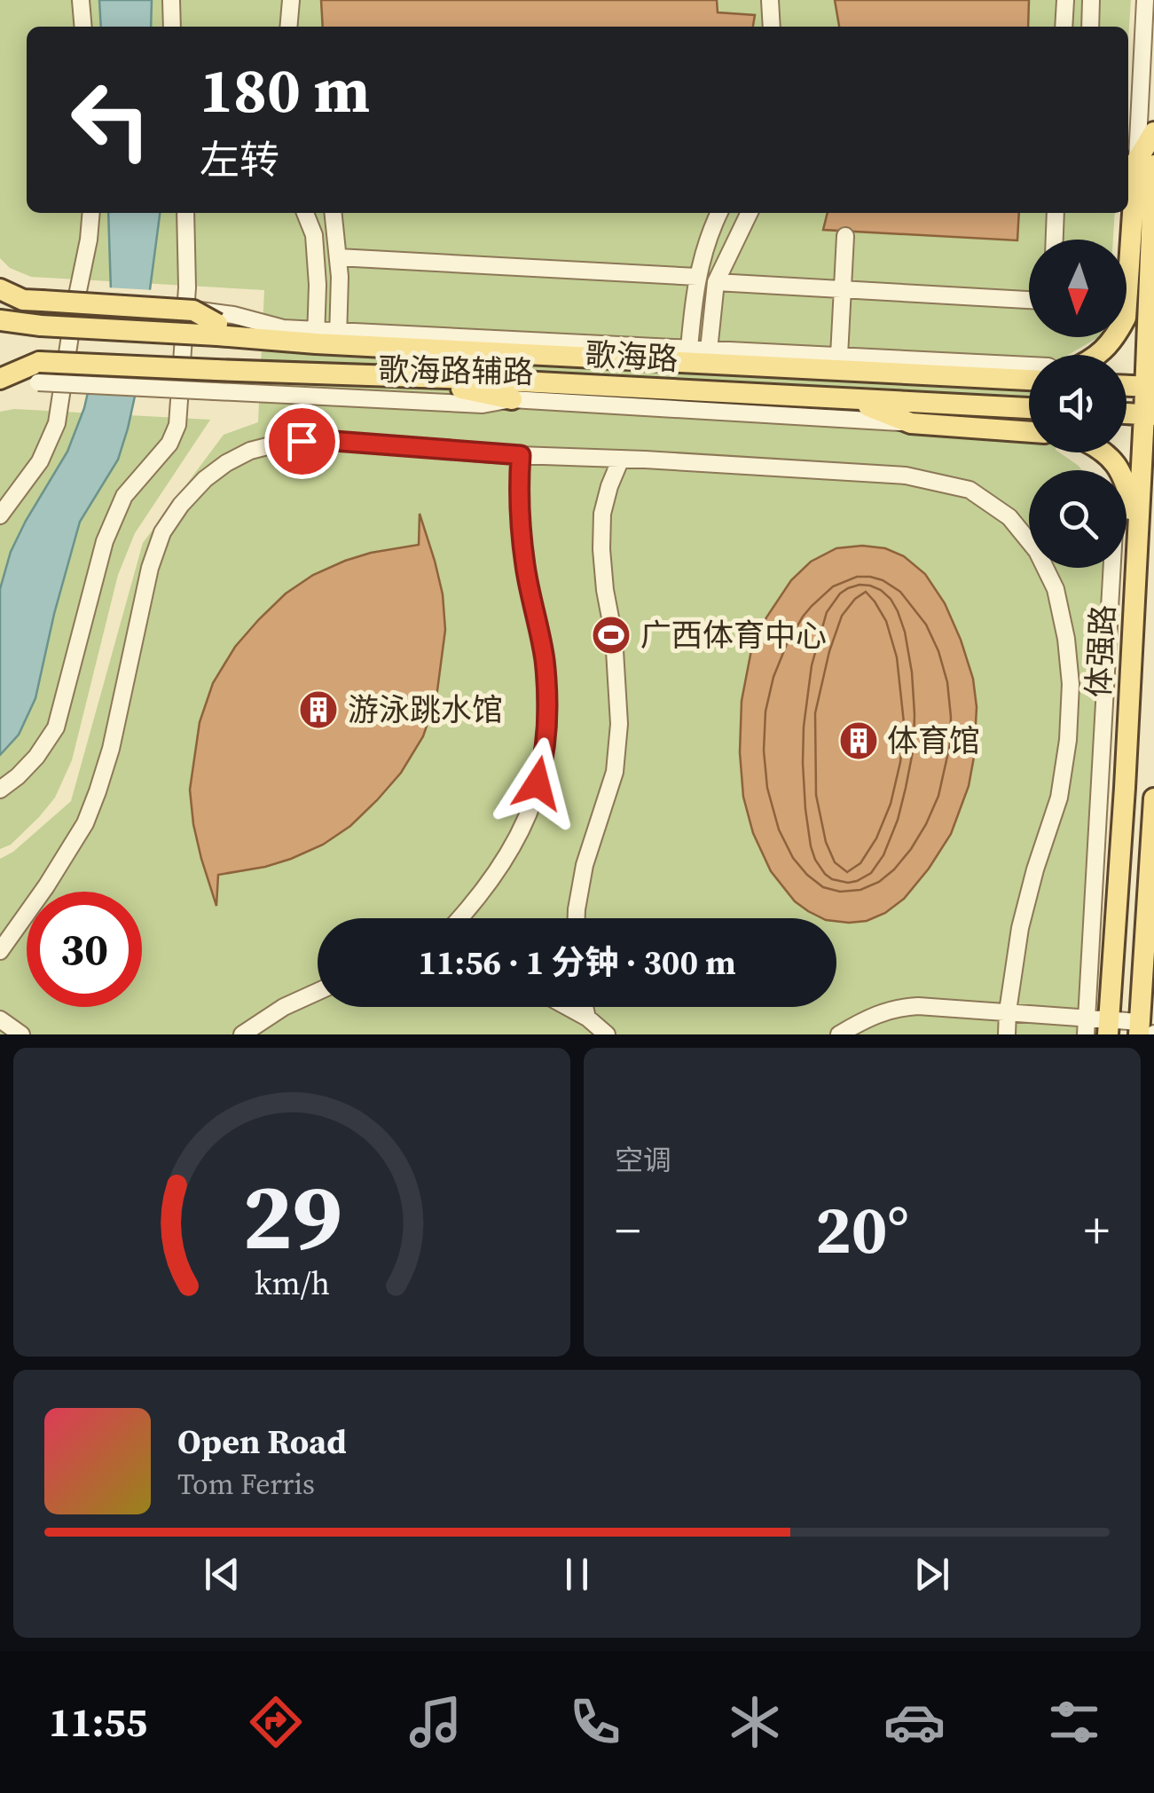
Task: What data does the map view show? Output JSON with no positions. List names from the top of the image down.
{
  "streets": {
    "main road": ["歌海路", "体强路"],
    "street": ["歌海路辅路"]
  },
  "crossings": [
    ["歌海路", "歌海路辅路"]
  ],
  "places": {
    "sports": ["广西体育中心"],
    "building": ["游泳跳水馆", "体育馆"]
  },
  "north": "bottom",
  "page": {
    "turn": ["180 m", "左转"],
    "limit": "30",
    "trip": "11:56 · 1 分钟 · 300 m",
    "tile": "空调",
    "heat": ["−", "20°", "+"],
    "song": ["Open Road", "Tom Ferris"],
    "tabs": "11:55",
    "gauge": ["29", "km/h"]
  }
}
